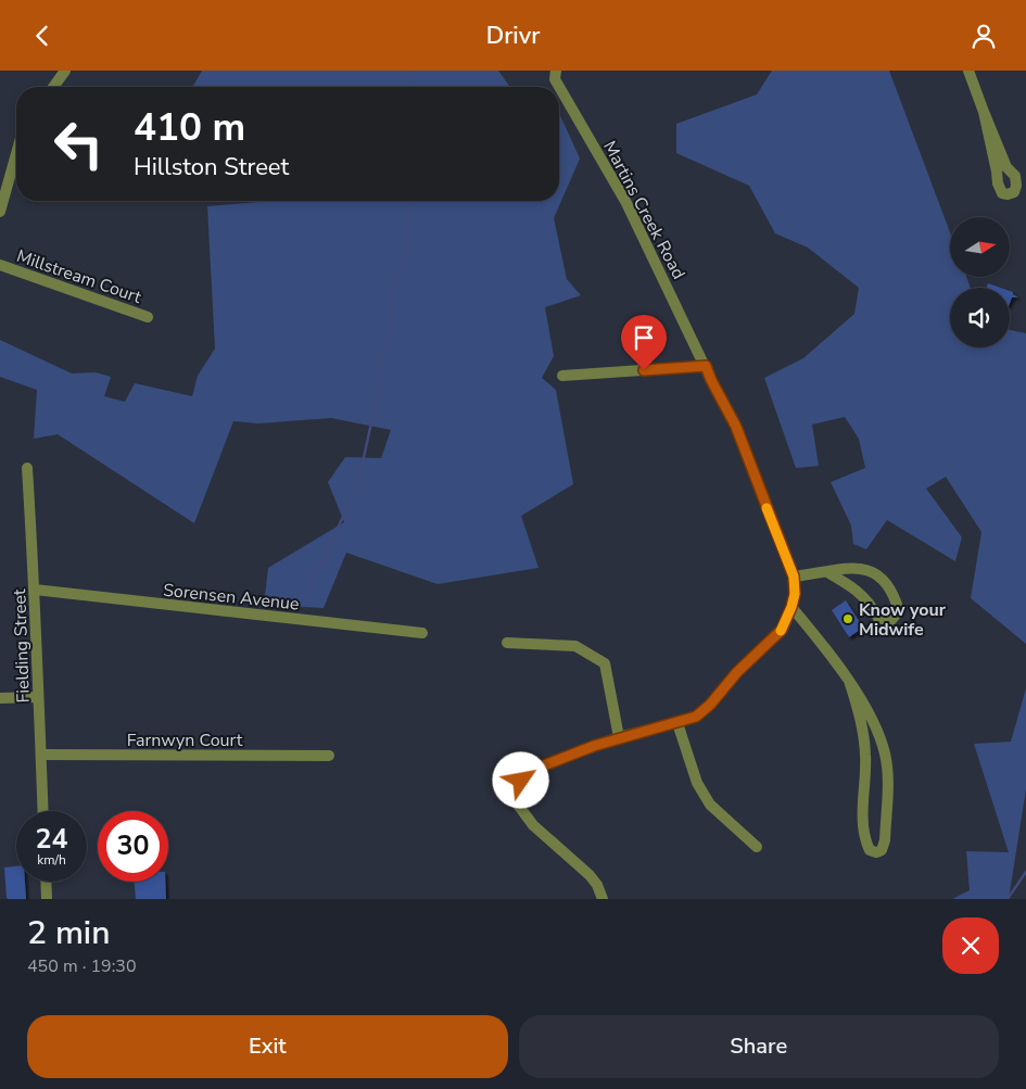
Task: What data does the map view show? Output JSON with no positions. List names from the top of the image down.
{
  "streets": {
    "street": [
      "Martins Creek Road",
      "Millstream Court",
      "Sorensen Avenue",
      "Fielding Street",
      "Farnwyn Court"
    ]
  },
  "crossings": [
    ["Sorensen Avenue", "Fielding Street"],
    ["Fielding Street", "Farnwyn Court"]
  ],
  "places": ["Know your Midwife"],
  "north": "right",
  "page": {
    "header": "Drivr",
    "turn": ["410 m", "Hillston Street"],
    "speed": "24 km/h",
    "limit": "30",
    "heading": ["2 min", "450 m · 19:30"],
    "buttons": ["Exit", "Share"]
  }
}
